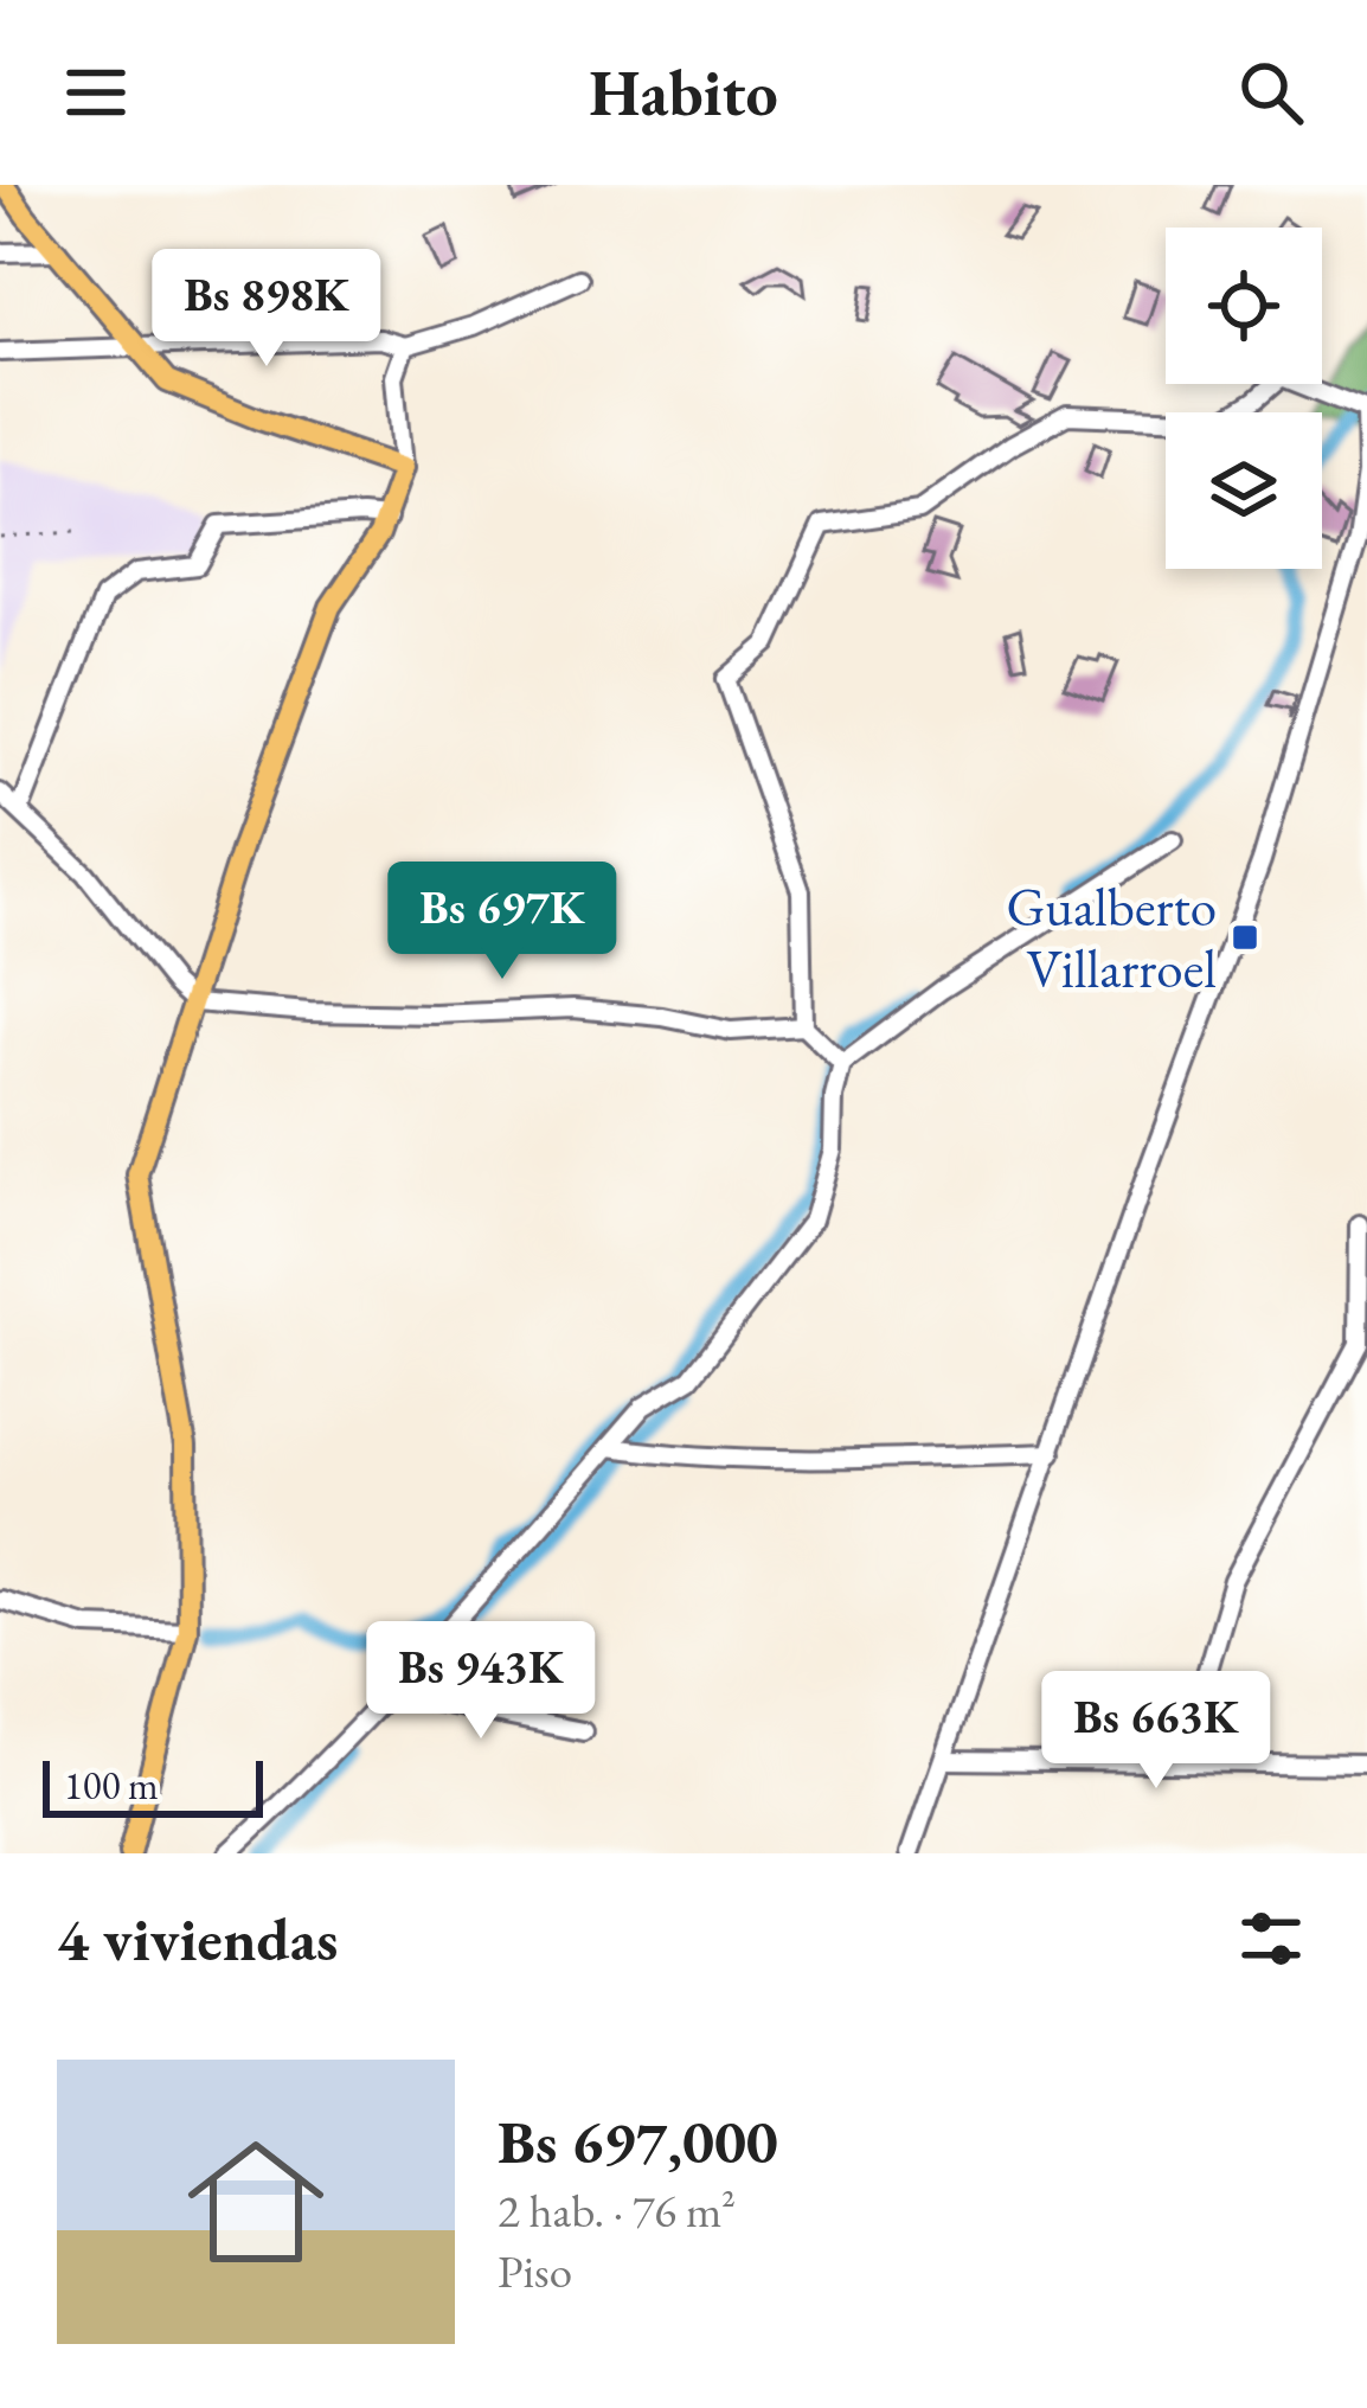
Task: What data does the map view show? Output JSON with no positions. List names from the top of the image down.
{
  "places": {
    "transit": ["Gualberto Villarroel"]
  },
  "scale_bar": "100 m",
  "page": {
    "header": "Habito",
    "price": [
      "Bs 898K",
      "Bs 697K",
      "Bs 943K",
      "Bs 663K"
    ],
    "scale": "100 m",
    "heading": "4 viviendas",
    "list": [
      {
        "name": "Bs 697,000",
        "note": "2 hab. · 76 m² · Piso"
      }
    ]
  }
}
